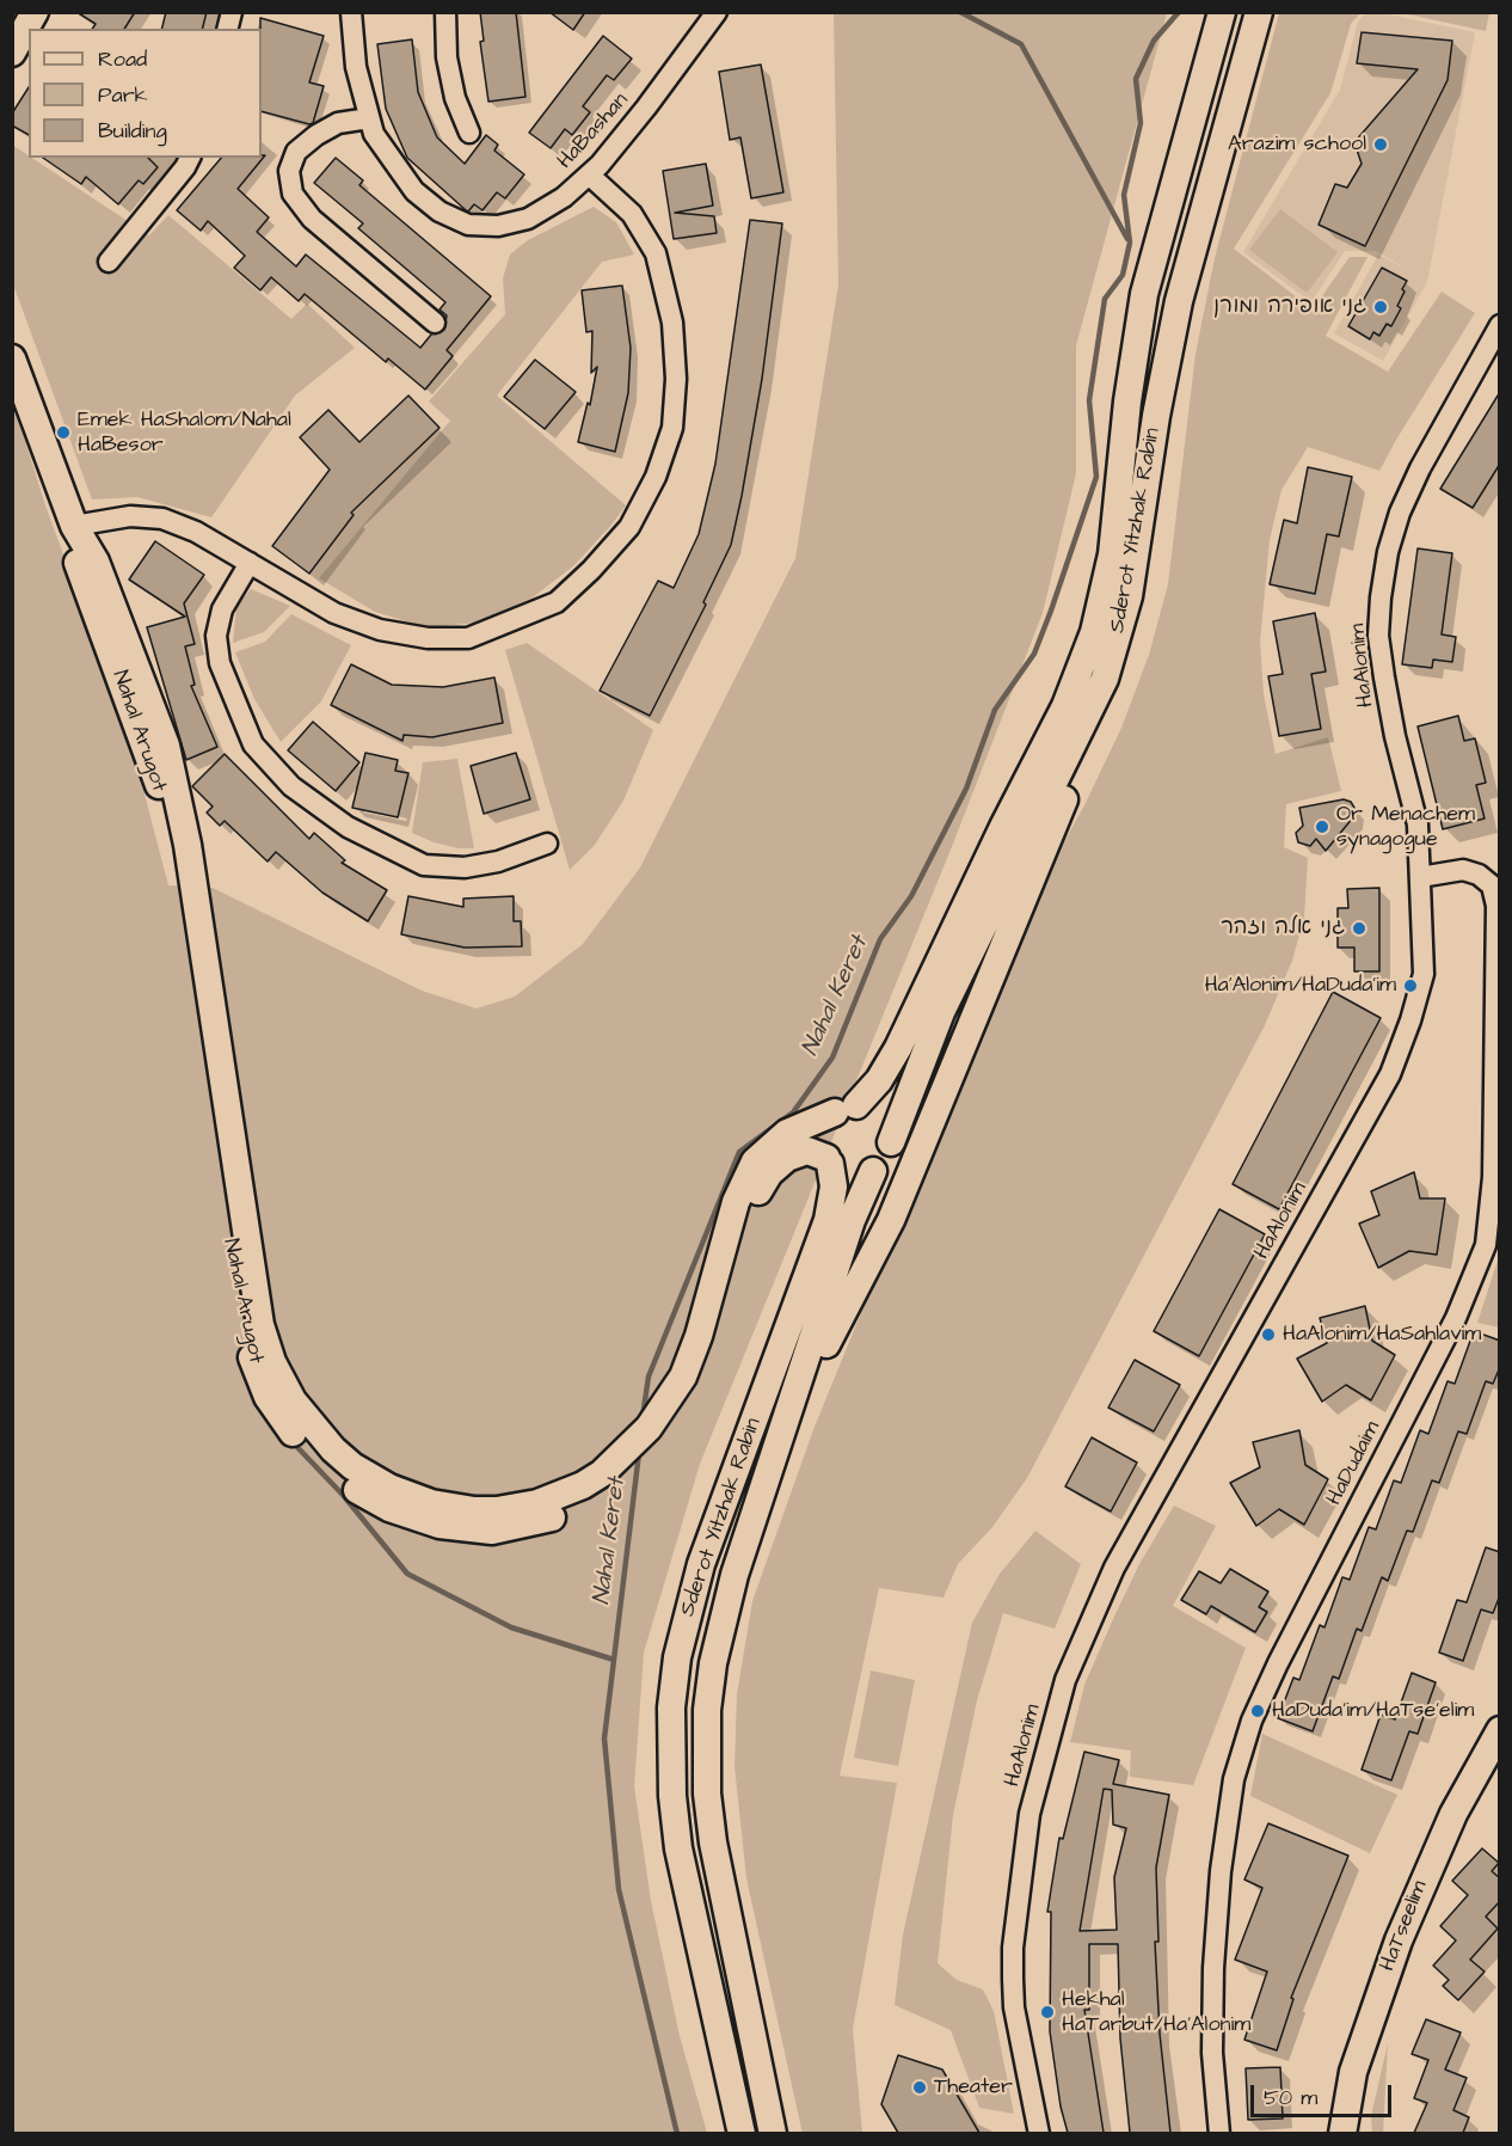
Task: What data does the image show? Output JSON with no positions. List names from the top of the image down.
{
  "streets": {
    "main road": ["Sderot Yitzhak Rabin", "Nahal Arugot", "HaTseelim"],
    "street": ["HaBashan", "HaAlonim", "HaDudaim"]
  },
  "crossings": [
    ["Sderot Yitzhak Rabin", "Nahal Arugot"],
    ["HaAlonim", "HaDudaim"]
  ],
  "water": ["Nahal Keret"],
  "places": [
    "Arazim school",
    "גני אופירה ומורן",
    "Emek HaShalom/Nahal HaBesor",
    "Or Menachem synagogue",
    "גני אלה וזהר",
    "Ha'Alonim/HaDuda'im",
    "HaAlonim/HaSahlavim",
    "HaDuda'im/HaTse'elim",
    "Hekhal HaTarbut/Ha'Alonim",
    "Theater"
  ],
  "legend": ["Road", "Park", "Building"],
  "scale_bar": "50 m"
}
